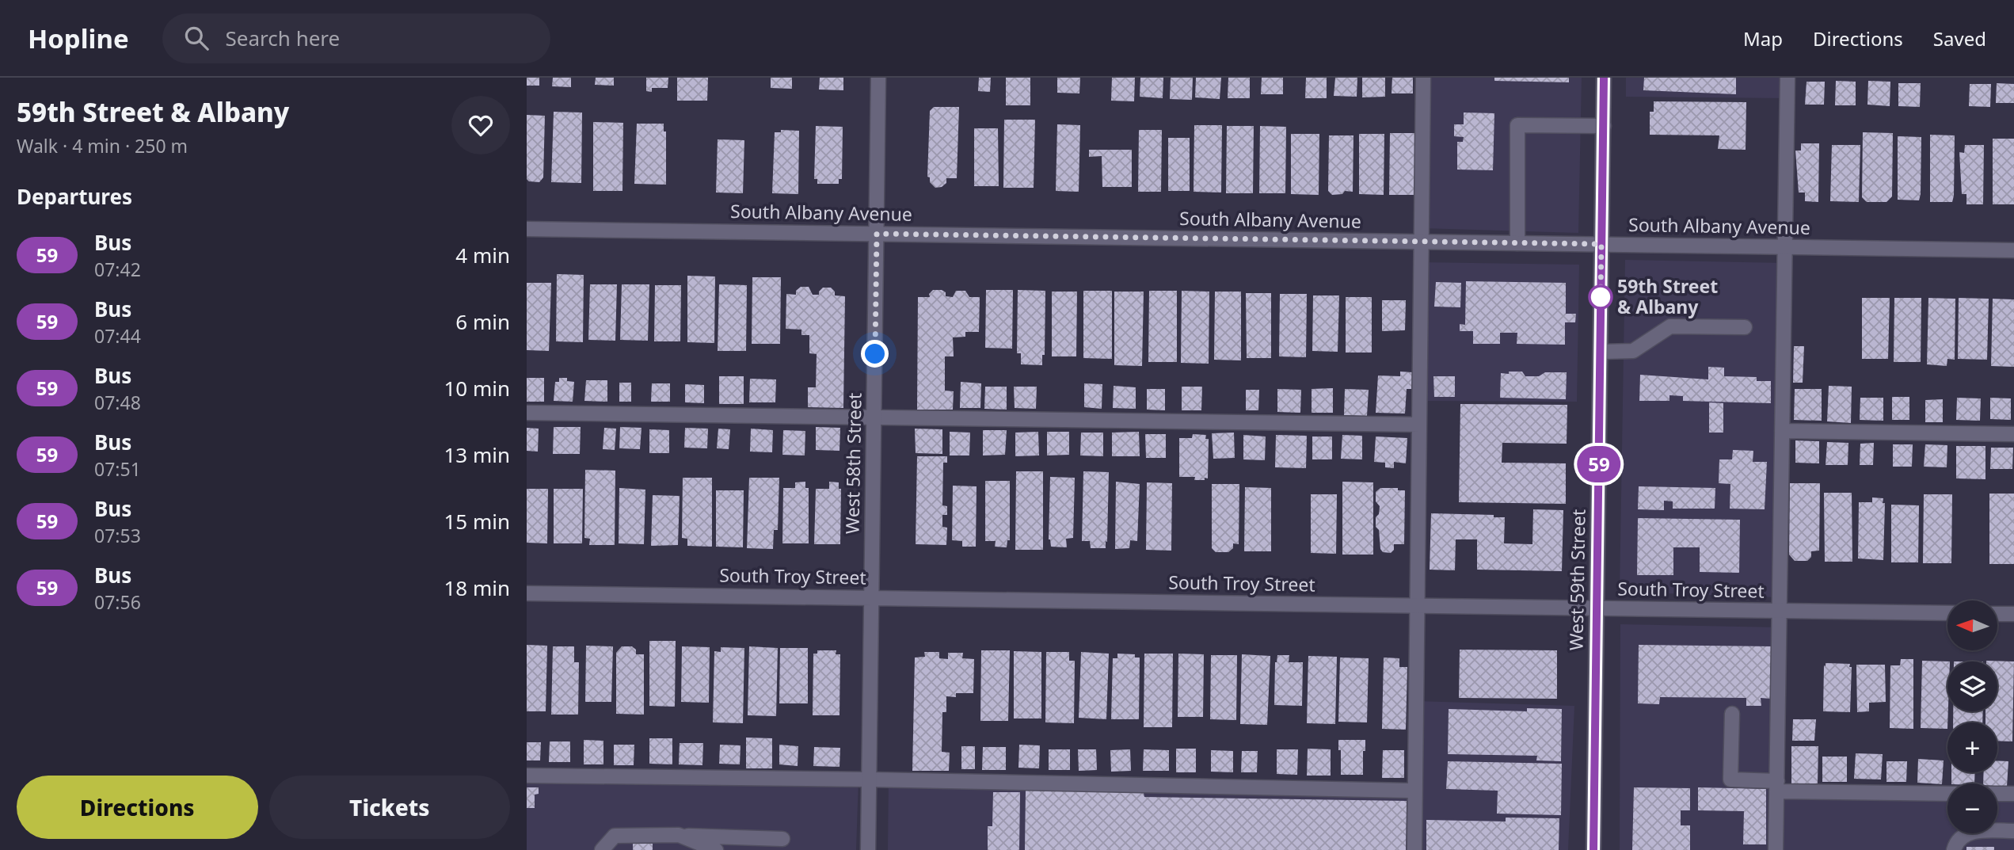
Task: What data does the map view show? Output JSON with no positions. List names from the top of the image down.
{
  "streets": {
    "street": [
      "South Albany Avenue",
      "West 58th Street",
      "South Troy Street",
      "West 59th Street"
    ]
  },
  "crossings": [
    ["South Albany Avenue", "West 58th Street"],
    ["South Albany Avenue", "West 59th Street"],
    ["West 58th Street", "South Troy Street"],
    ["South Troy Street", "West 59th Street"]
  ],
  "places": ["59th Street & Albany"],
  "lines": ["bus line 59"],
  "north": "left",
  "page": {
    "header": "Hopline",
    "search": "Search here",
    "nav": ["Map", "Directions", "Saved"],
    "heading": [
      ["59th Street & Albany", "Walk · 4 min · 250 m"],
      "Departures"
    ],
    "on_map": "59",
    "list": [
      {
        "mark": "59",
        "name": "Bus",
        "note": "07:42",
        "value": "4 min"
      },
      {
        "mark": "59",
        "name": "Bus",
        "note": "07:44",
        "value": "6 min"
      },
      {
        "mark": "59",
        "name": "Bus",
        "note": "07:48",
        "value": "10 min"
      },
      {
        "mark": "59",
        "name": "Bus",
        "note": "07:51",
        "value": "13 min"
      },
      {
        "mark": "59",
        "name": "Bus",
        "note": "07:53",
        "value": "15 min"
      },
      {
        "mark": "59",
        "name": "Bus",
        "note": "07:56",
        "value": "18 min"
      }
    ],
    "map_buttons": ["+", "−"],
    "buttons": ["Directions", "Tickets"]
  }
}
